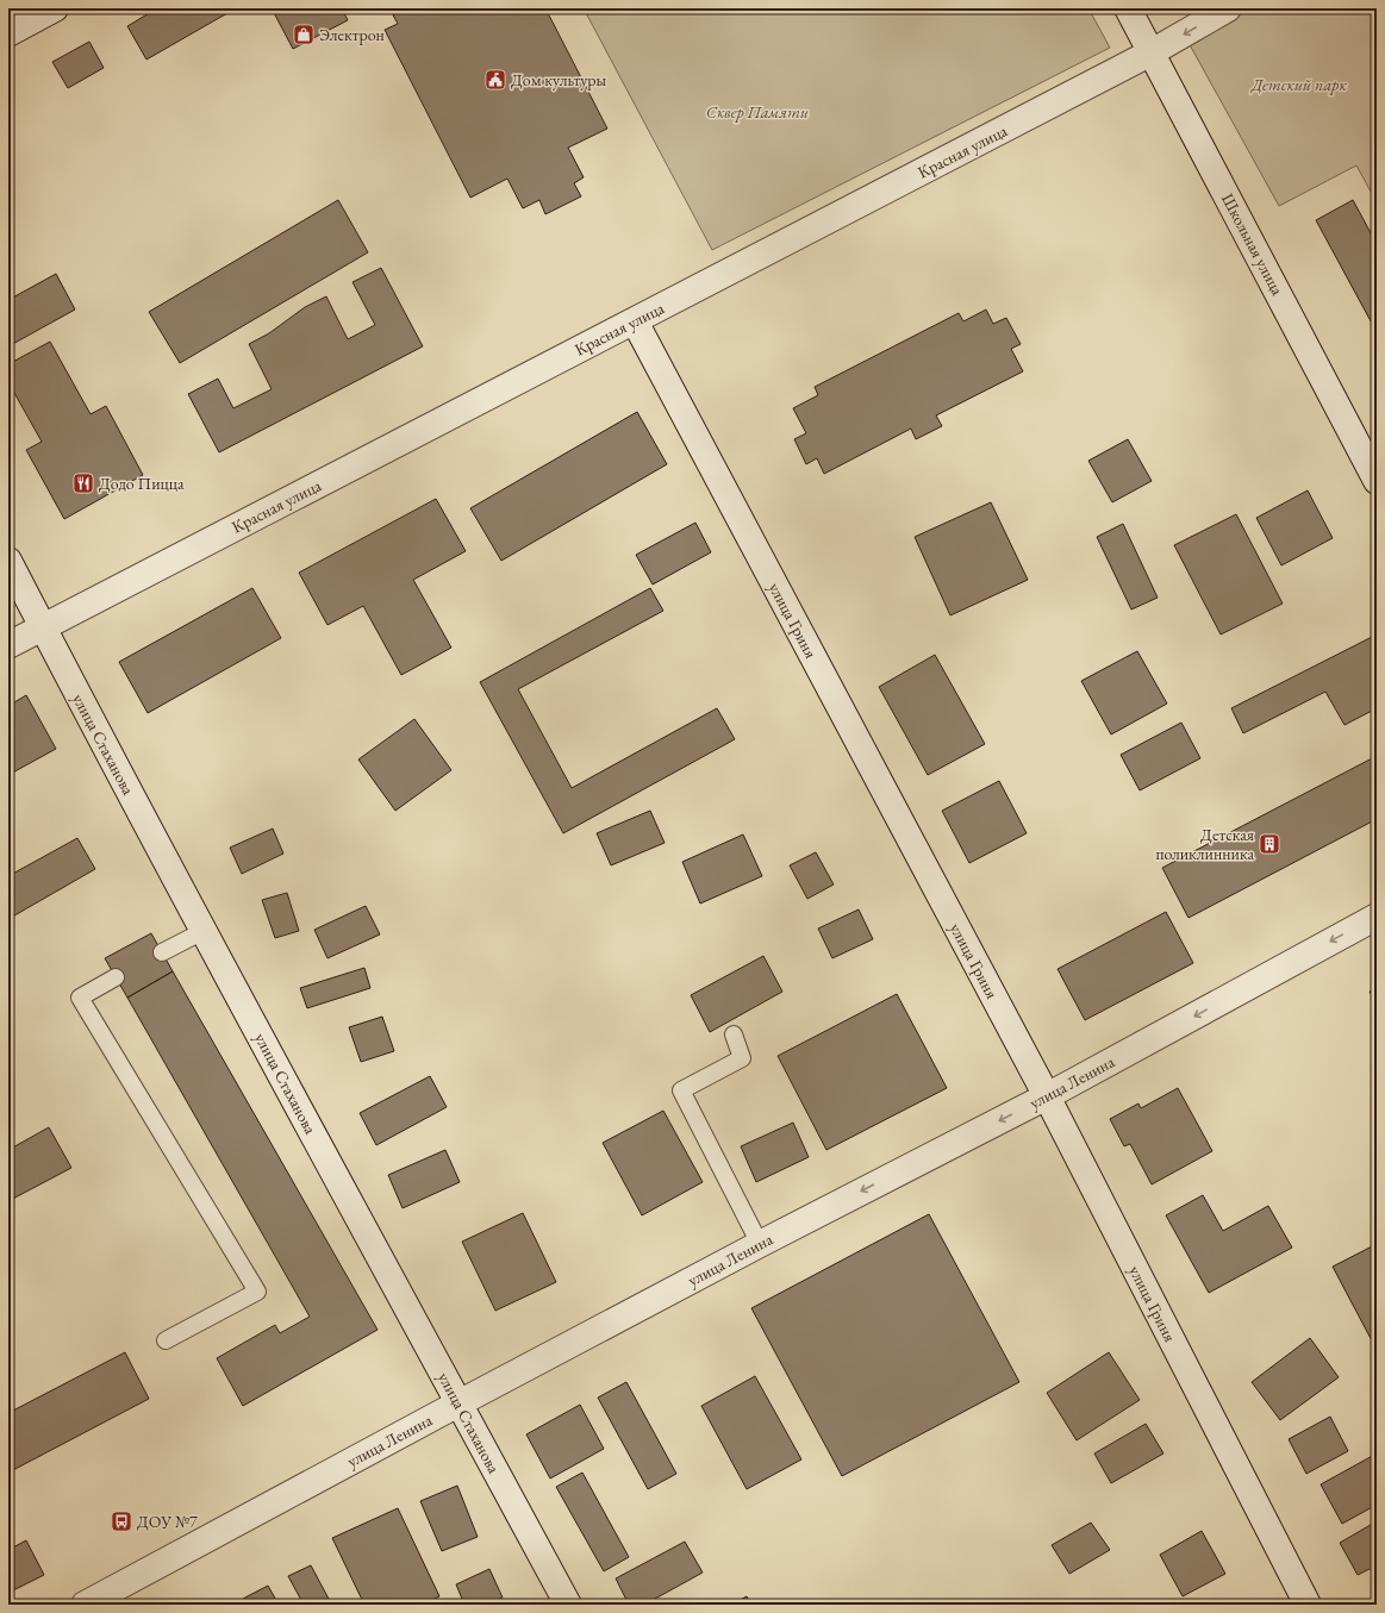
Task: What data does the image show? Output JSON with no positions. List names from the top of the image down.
{
  "streets": {
    "street": [
      "Красная улица",
      "Школьная улица",
      "улица Гриня",
      "улица Стаханова",
      "улица Ленина"
    ]
  },
  "crossings": [
    ["Красная улица", "Школьная улица"],
    ["Красная улица", "улица Гриня"],
    ["Красная улица", "улица Стаханова"],
    ["улица Гриня", "улица Ленина"],
    ["улица Стаханова", "улица Ленина"]
  ],
  "one_way": ["улица Ленина"],
  "parks": ["Детский парк", "Сквер Памяти"],
  "places": {
    "shop": ["Электрон"],
    "public building": ["Дом культуры"],
    "restaurant": ["Додо Пицца"],
    "building": ["Детская поликлинника"],
    "bus stop": ["ДОУ №7"]
  }
}
